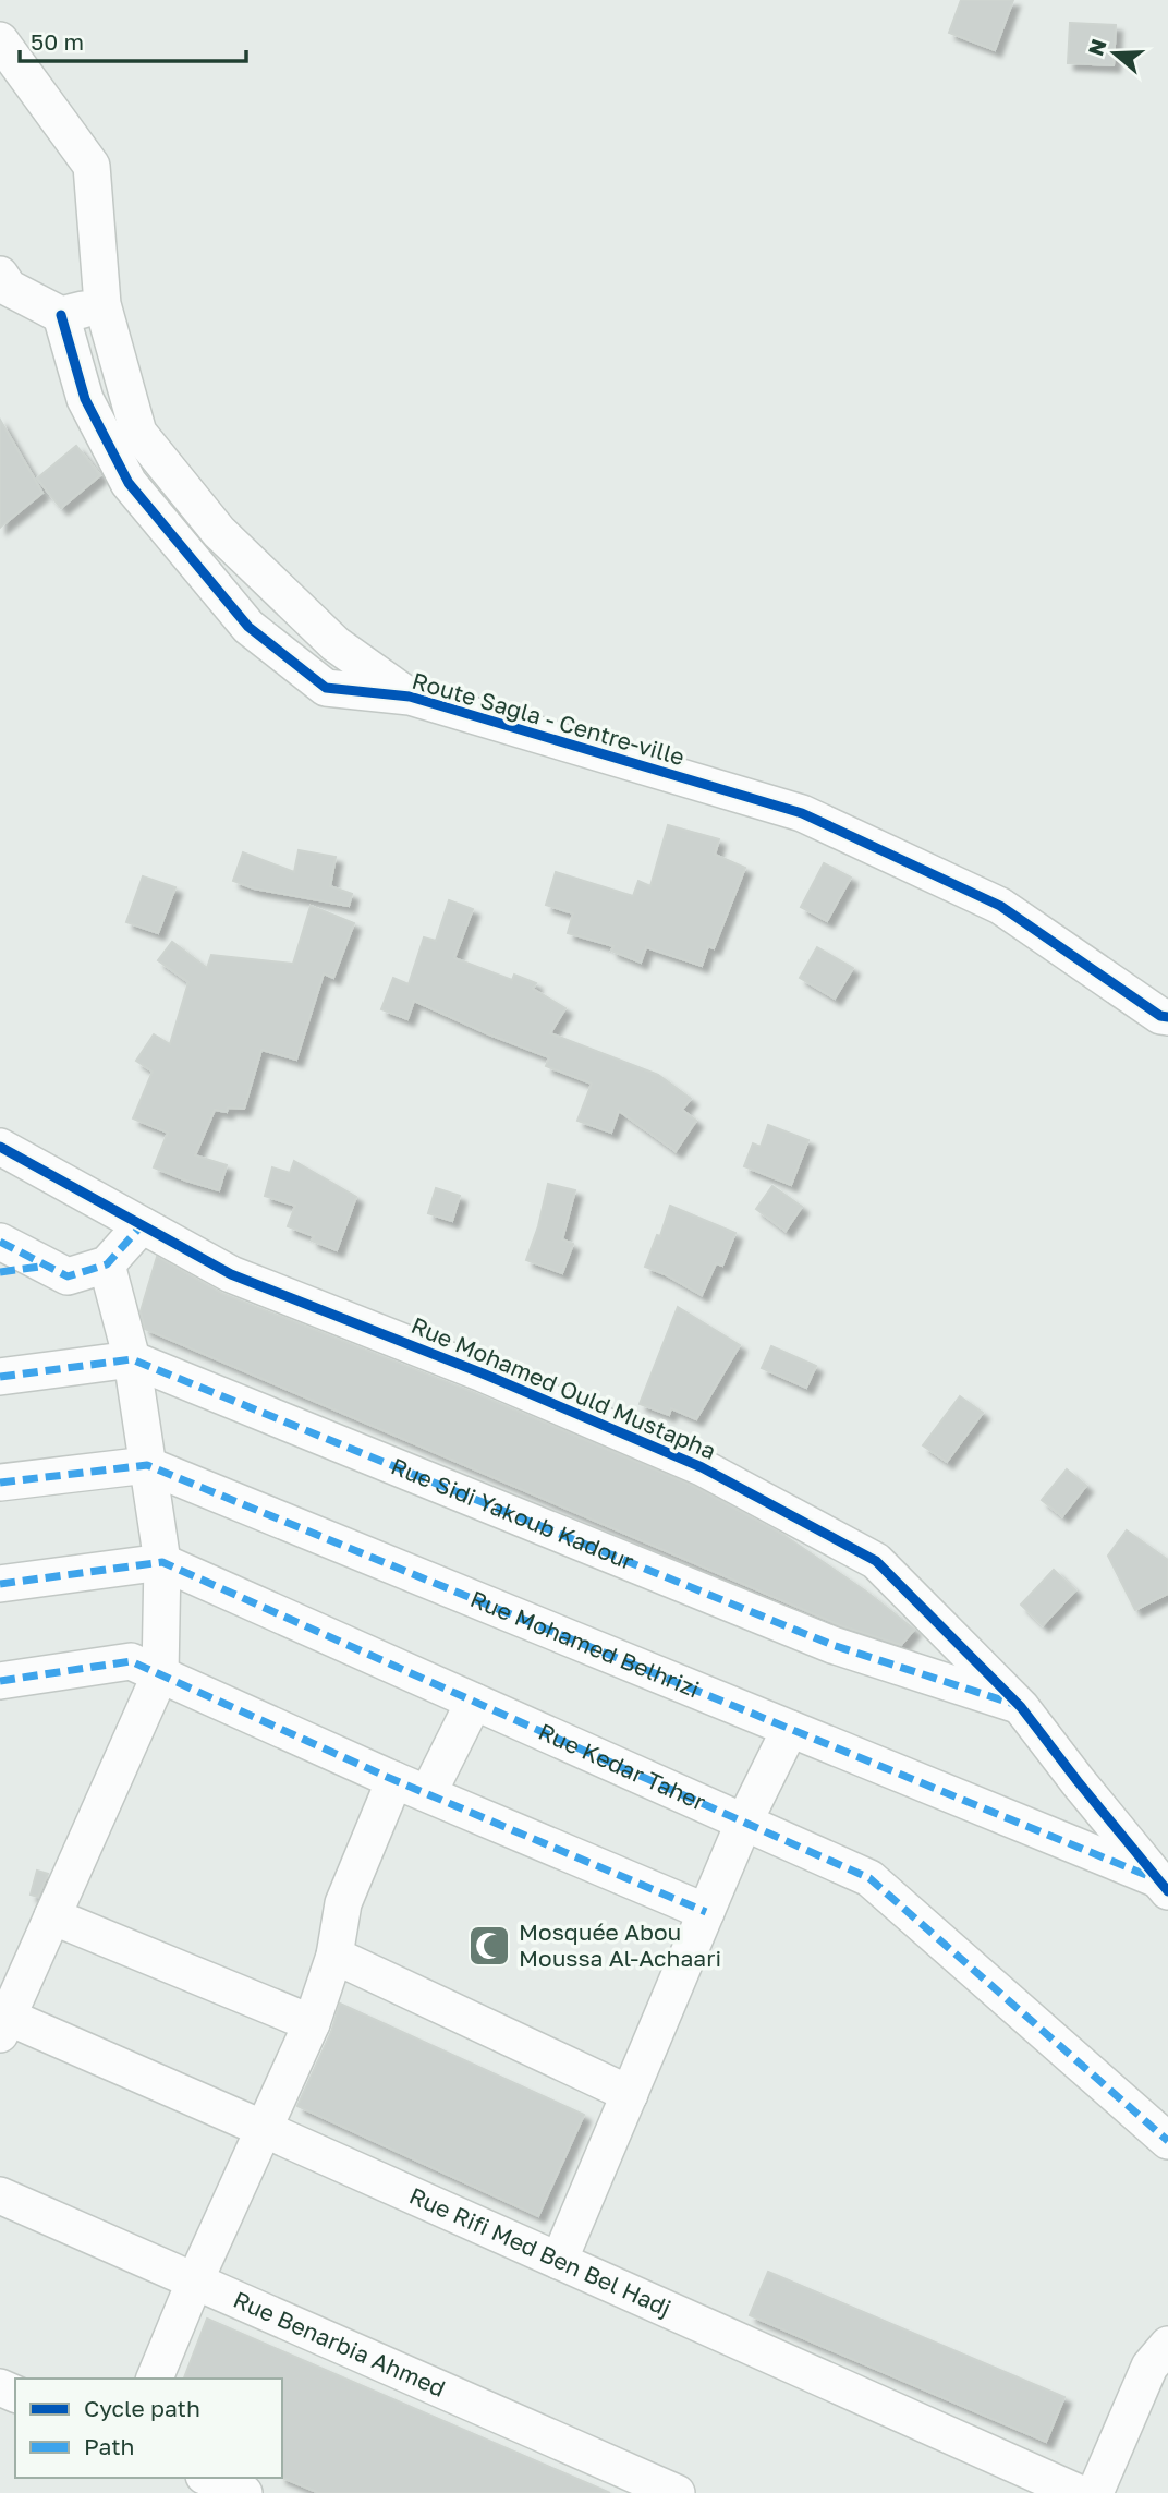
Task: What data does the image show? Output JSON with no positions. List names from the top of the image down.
{
  "streets": {
    "street": [
      "Route Sagla - Centre-ville",
      "Rue Mohamed Ould Mustapha",
      "Rue Sidi Yakoub Kadour",
      "Rue Mohamed Belhrizi",
      "Rue Kedar Taher",
      "Rue Rifi Med Ben Bel Hadj",
      "Rue Benarbia Ahmed"
    ]
  },
  "crossings": [
    ["Rue Mohamed Ould Mustapha", "Rue Sidi Yakoub Kadour"],
    ["Rue Mohamed Ould Mustapha", "Rue Mohamed Belhrizi"]
  ],
  "places": {
    "mosque": ["Mosquée Abou Moussa Al-Achaari"]
  },
  "legend": ["Cycle path", "Path"],
  "scale_bar": "50 m",
  "north": "left"
}
